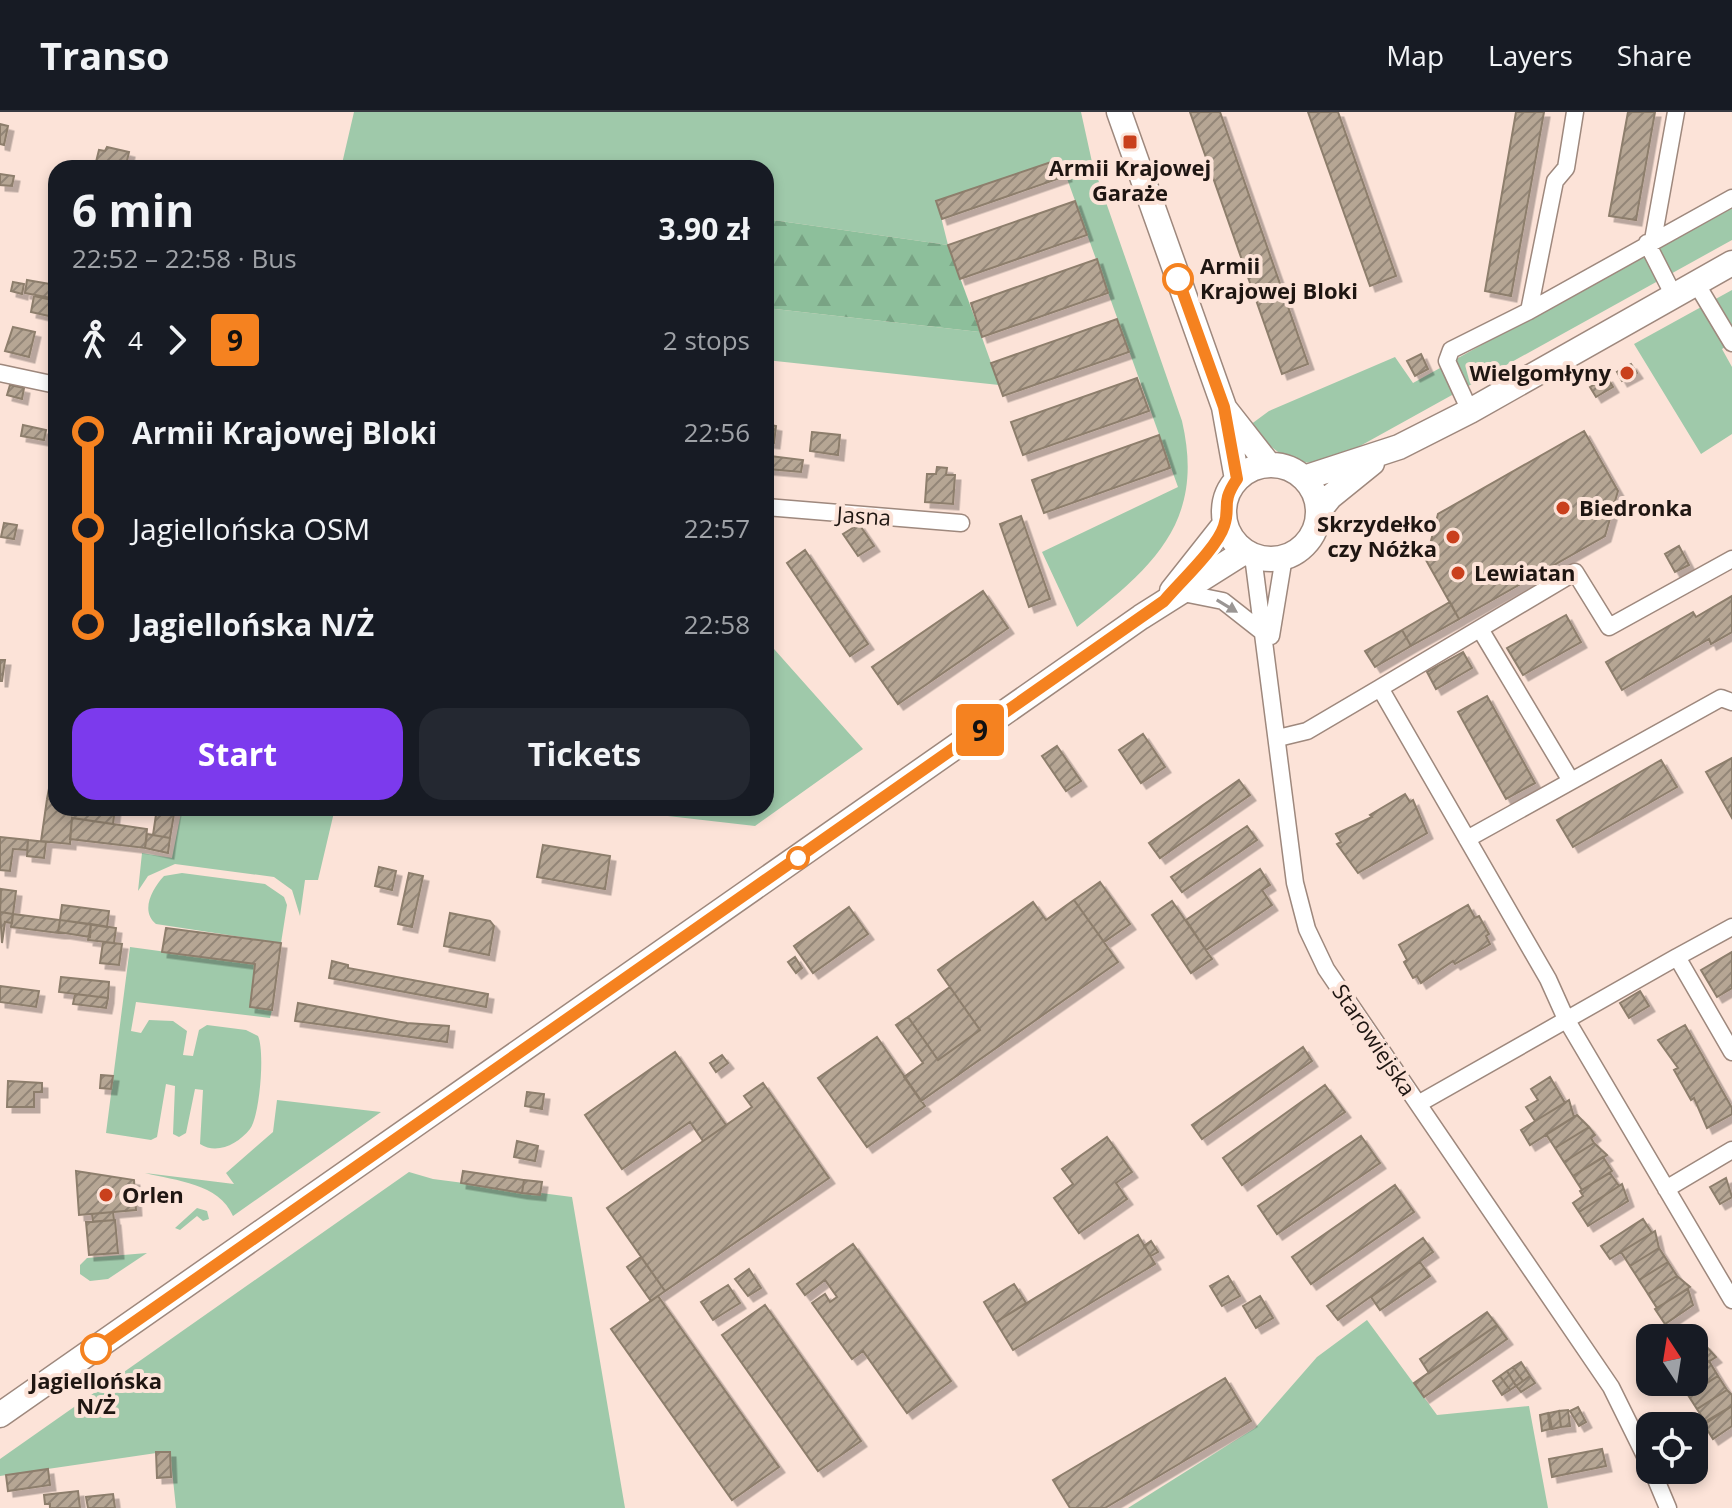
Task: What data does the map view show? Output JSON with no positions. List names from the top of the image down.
{
  "streets": {
    "street": ["Jasna", "Starowiejska"]
  },
  "places": {
    "transit": ["Armii Krajowej Garaże"],
    "other": [
      "Armii Krajowej Bloki",
      "Wielgomłyny",
      "Biedronka",
      "Skrzydełko czy Nóżka",
      "Lewiatan",
      "Orlen",
      "Jagiellońska N/Ż"
    ]
  },
  "lines": ["bus line 9"],
  "north": "top",
  "page": {
    "header": "Transo",
    "nav": ["Map", "Layers", "Share"],
    "on_map": "9",
    "heading": ["6 min", "22:52 – 22:58 · Bus", "3.90 zł"],
    "legs": ["4", "9", "2 stops"],
    "list": [
      {
        "name": "Armii Krajowej Bloki",
        "value": "22:56"
      },
      {
        "name": "Jagiellońska OSM",
        "value": "22:57"
      },
      {
        "name": "Jagiellońska N/Ż",
        "value": "22:58"
      }
    ],
    "buttons": ["Start", "Tickets"]
  }
}
